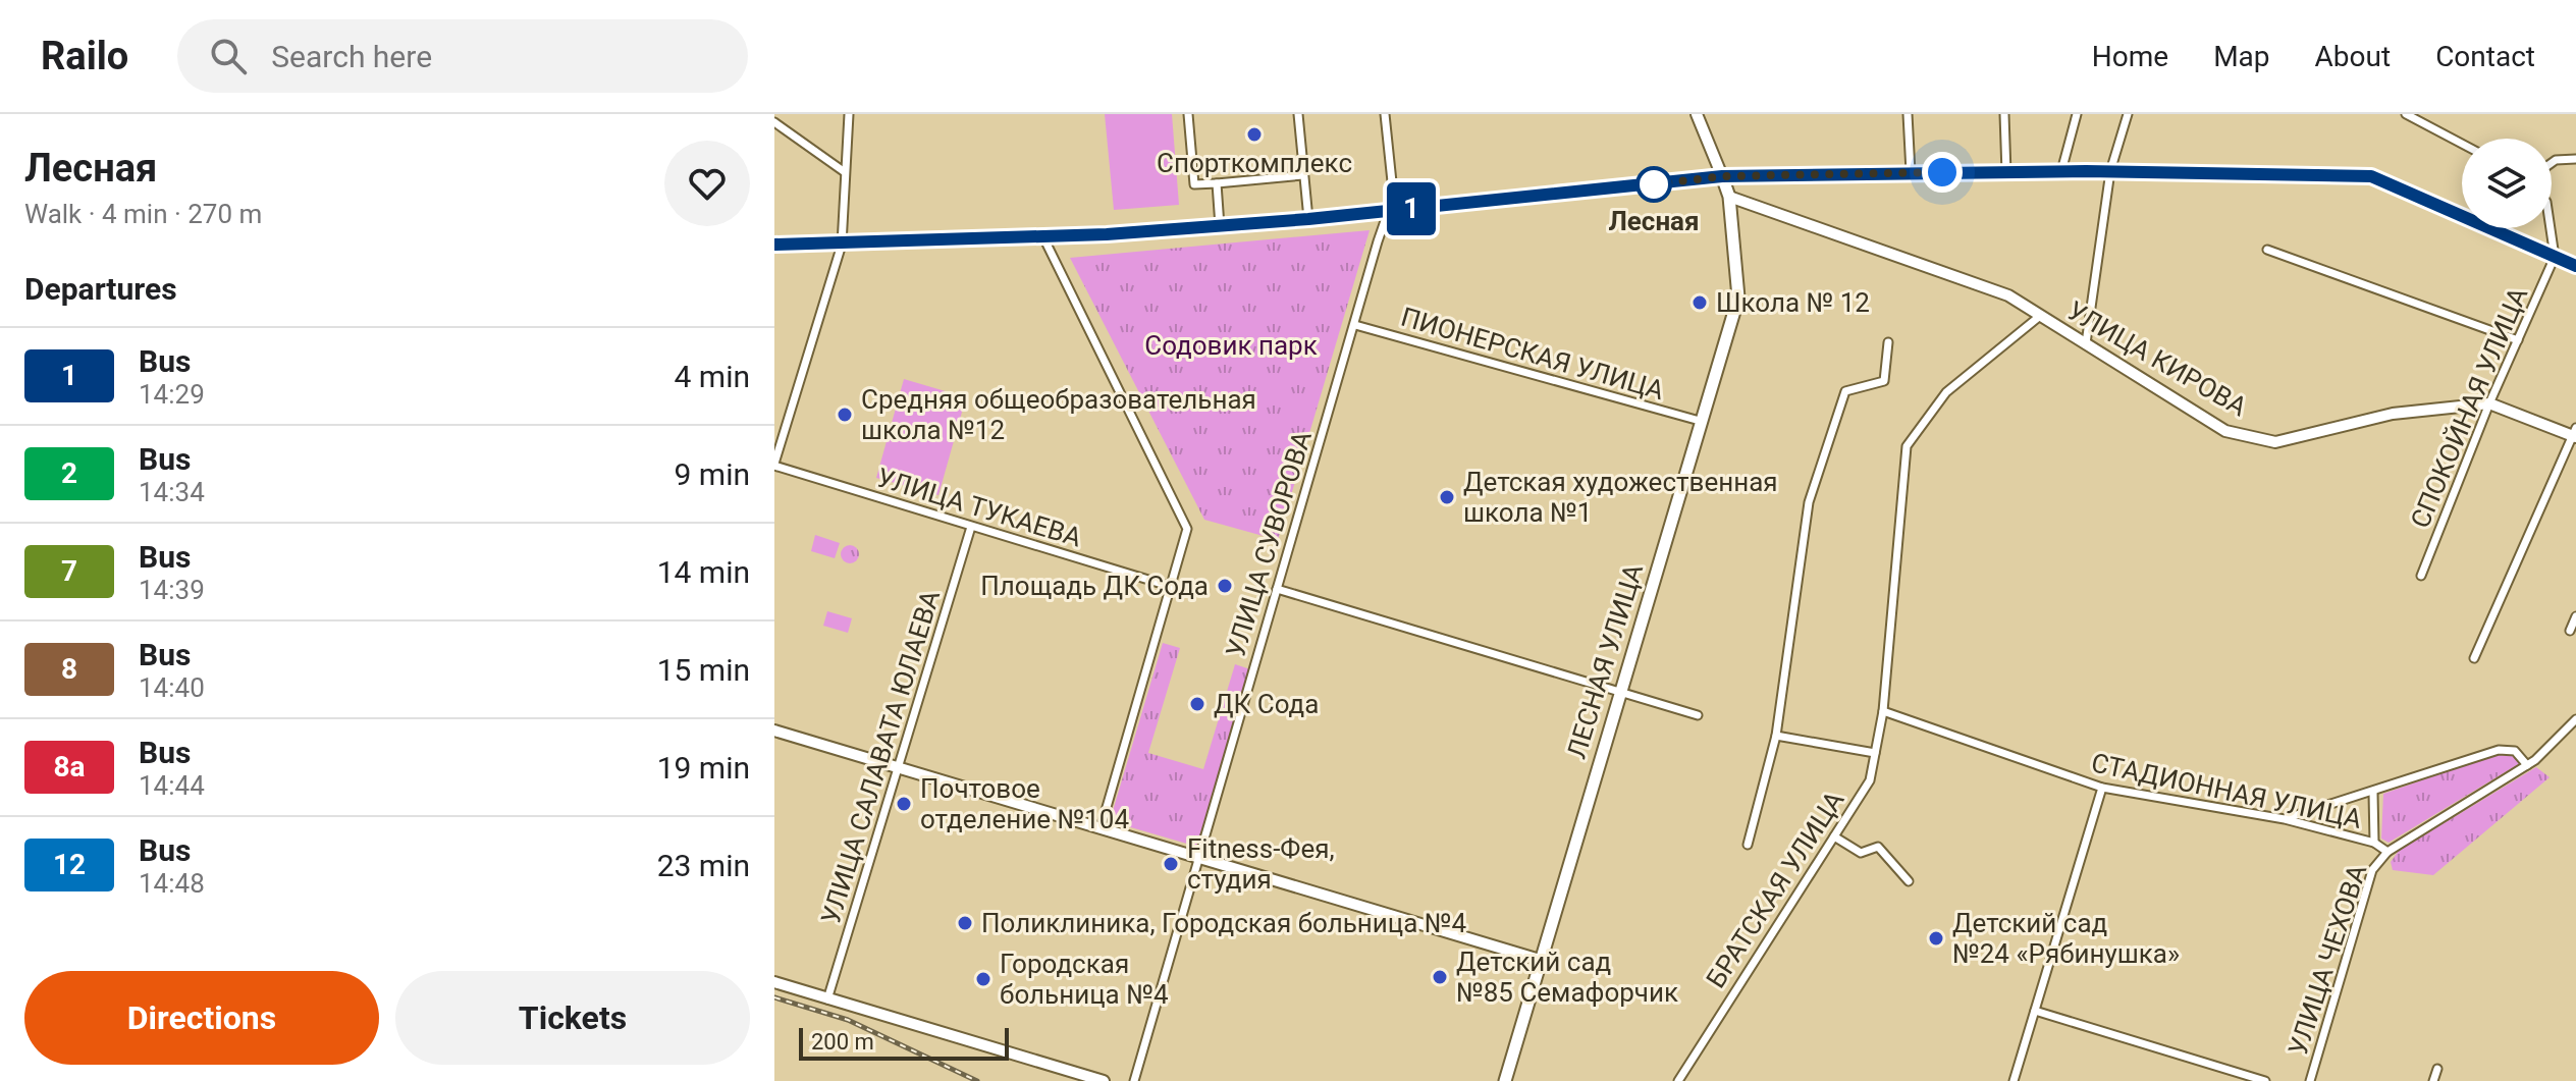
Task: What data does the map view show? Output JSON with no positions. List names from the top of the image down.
{
  "streets": {
    "main road": ["ЛЕСНАЯ УЛИЦА"],
    "street": [
      "ПИОНЕРСКАЯ УЛИЦА",
      "УЛИЦА КИРОВА",
      "СПОКОЙНАЯ УЛИЦА",
      "УЛИЦА ТУКАЕВА",
      "УЛИЦА СУВОРОВА",
      "УЛИЦА САЛАВАТА ЮЛАЕВА",
      "СТАДИОННАЯ УЛИЦА",
      "БРАТСКАЯ УЛИЦА",
      "УЛИЦА ЧЕХОВА"
    ]
  },
  "crossings": [
    ["ПИОНЕРСКАЯ УЛИЦА", "УЛИЦА СУВОРОВА"],
    ["ПИОНЕРСКАЯ УЛИЦА", "ЛЕСНАЯ УЛИЦА"],
    ["УЛИЦА КИРОВА", "СПОКОЙНАЯ УЛИЦА"],
    ["УЛИЦА КИРОВА", "ЛЕСНАЯ УЛИЦА"],
    ["УЛИЦА КИРОВА", "БРАТСКАЯ УЛИЦА"],
    ["УЛИЦА ТУКАЕВА", "УЛИЦА САЛАВАТА ЮЛАЕВА"],
    ["СТАДИОННАЯ УЛИЦА", "БРАТСКАЯ УЛИЦА"],
    ["СТАДИОННАЯ УЛИЦА", "УЛИЦА ЧЕХОВА"]
  ],
  "parks": ["Содовик парк"],
  "places": [
    "Спорткомплекс",
    "Лесная",
    "Школа № 12",
    "Средняя общеобразовательная школа №12",
    "Детская художественная школа №1",
    "Площадь ДК Сода",
    "ДК Сода",
    "Почтовое отделение №104",
    "Fitness-Фея, студия",
    "Поликлиника, Городская больница №4",
    "Детский сад №24 «Рябинушка»",
    "Детский сад №85 Семафорчик",
    "Городская больница №4"
  ],
  "lines": ["bus line 1"],
  "scale_bar": "200 m",
  "page": {
    "header": "Railo",
    "search": "Search here",
    "nav": [
      "Home",
      "Map",
      "About",
      "Contact"
    ],
    "heading": [
      ["Лесная", "Walk · 4 min · 270 m"],
      "Departures"
    ],
    "on_map": "1",
    "list": [
      {
        "mark": "1",
        "name": "Bus",
        "note": "14:29",
        "value": "4 min"
      },
      {
        "mark": "2",
        "name": "Bus",
        "note": "14:34",
        "value": "9 min"
      },
      {
        "mark": "7",
        "name": "Bus",
        "note": "14:39",
        "value": "14 min"
      },
      {
        "mark": "8",
        "name": "Bus",
        "note": "14:40",
        "value": "15 min"
      },
      {
        "mark": "8а",
        "name": "Bus",
        "note": "14:44",
        "value": "19 min"
      },
      {
        "mark": "12",
        "name": "Bus",
        "note": "14:48",
        "value": "23 min"
      }
    ],
    "buttons": ["Directions", "Tickets"],
    "scale": "200 m"
  }
}
